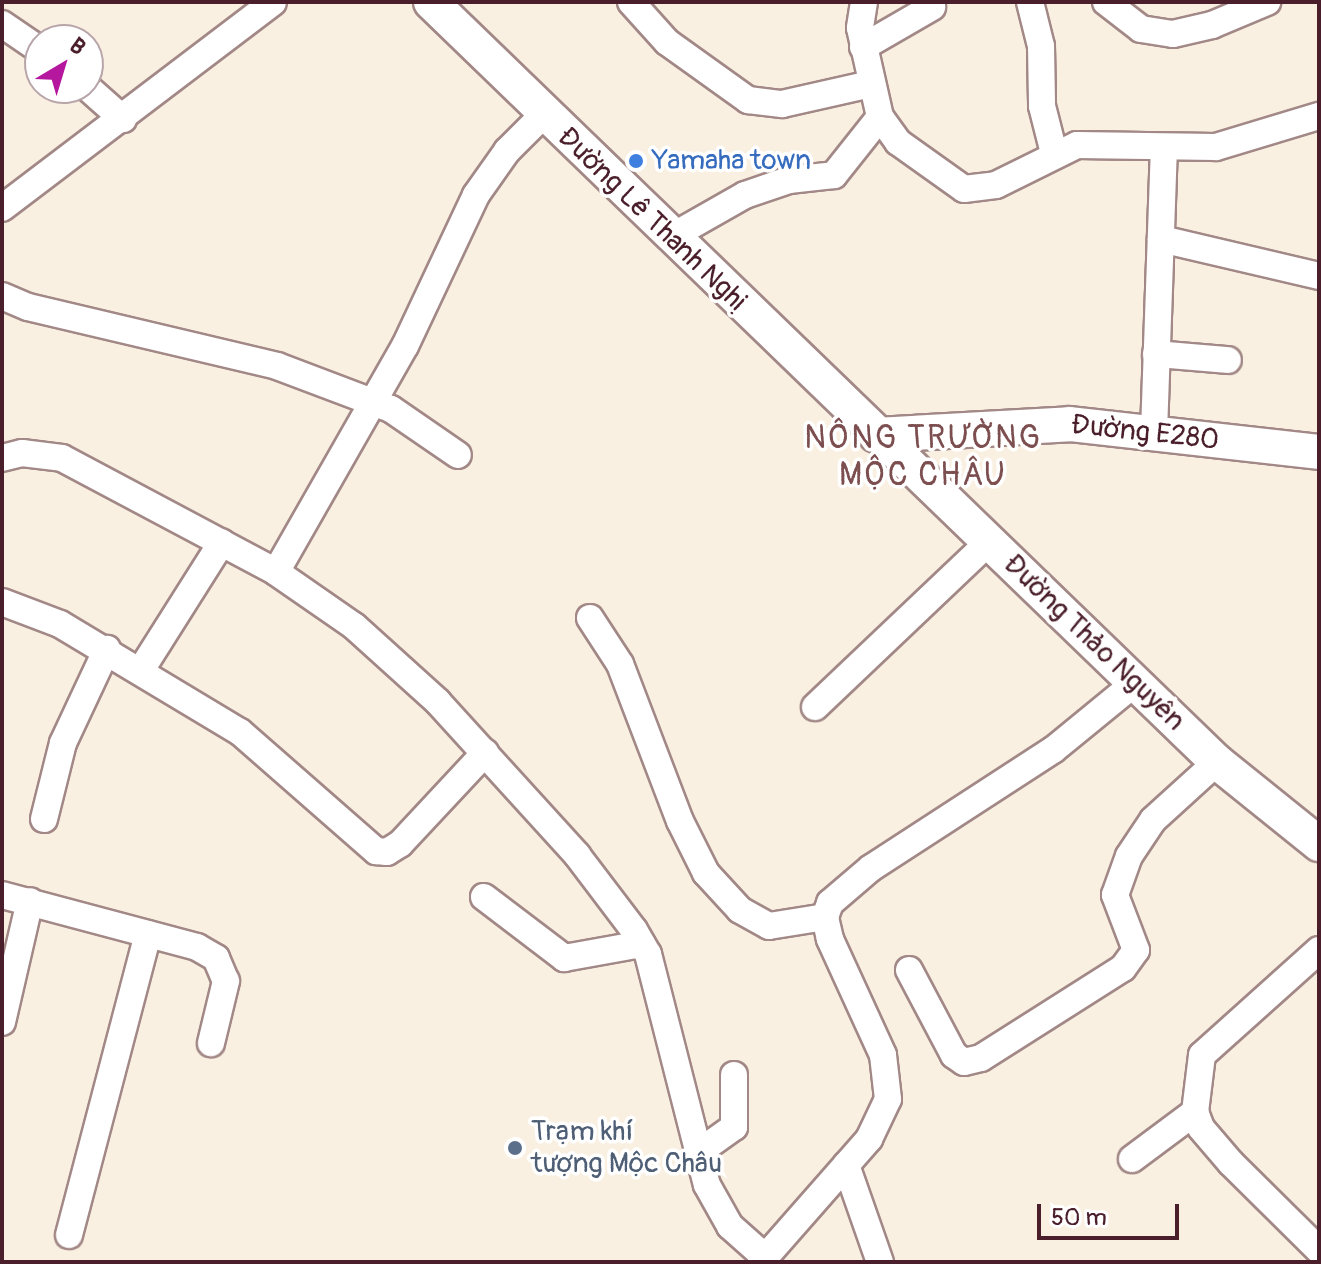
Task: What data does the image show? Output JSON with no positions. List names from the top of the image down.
{
  "streets": {
    "main road": ["Đường Lê Thanh Nghị", "Đường E280", "Đường Thảo Nguyên"]
  },
  "crossings": [
    ["Đường Lê Thanh Nghị", "Đường E280"],
    ["Đường Lê Thanh Nghị", "Đường Thảo Nguyên"],
    ["Đường E280", "Đường Thảo Nguyên"]
  ],
  "districts": ["NÔNG TRƯỜNG MỘC CHÂU"],
  "places": ["Yamaha town", "Trạm khí tượng Mộc Châu"],
  "scale_bar": "50 m",
  "north": "top right"
}
